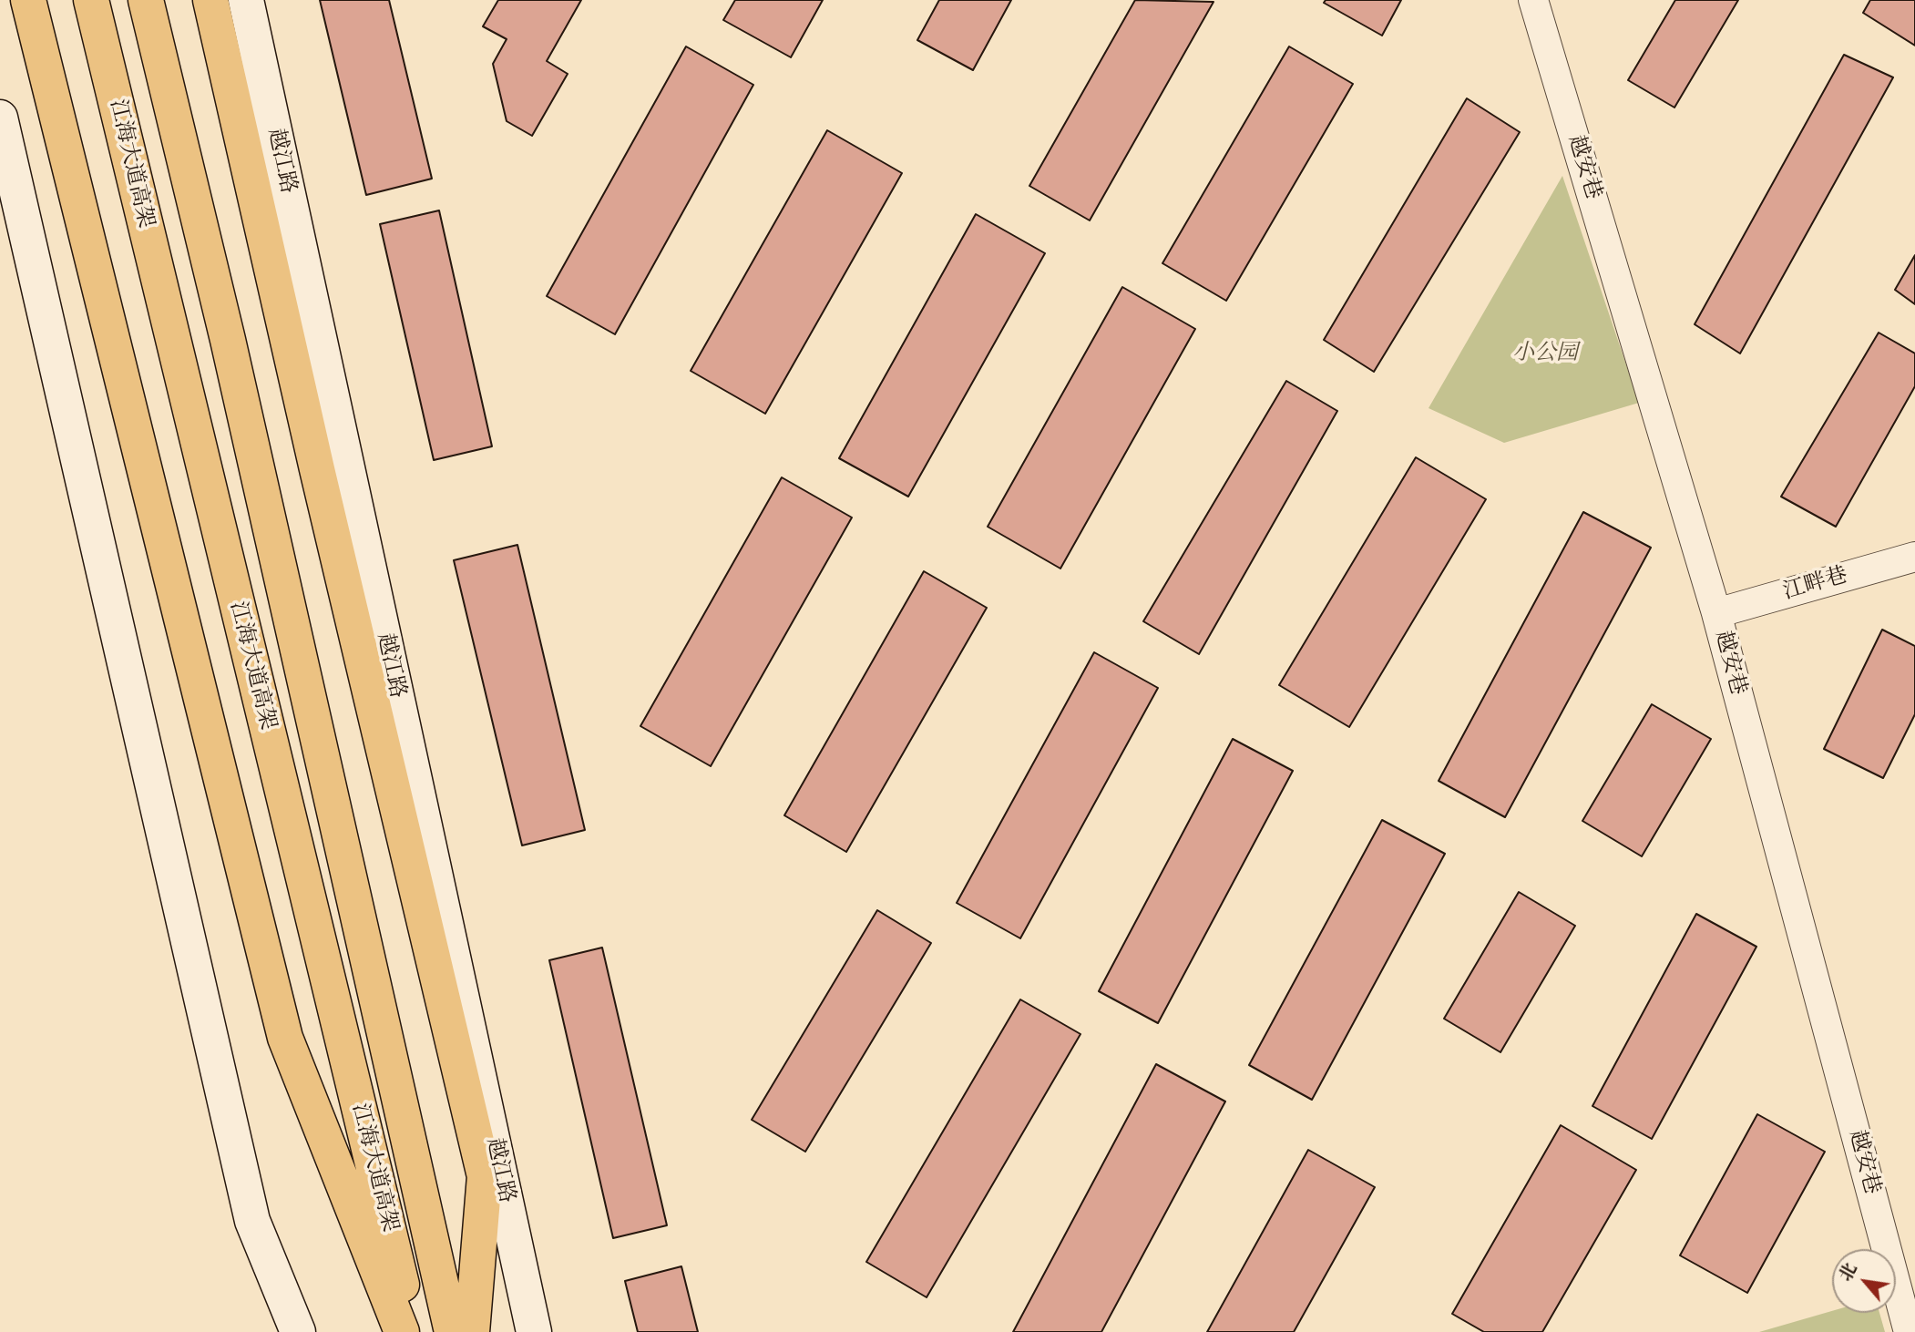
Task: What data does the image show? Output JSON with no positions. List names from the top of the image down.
{
  "streets": {
    "highway": ["江海大道高架"],
    "main road": ["越江路"],
    "street": ["越安巷", "江畔巷"]
  },
  "crossings": [
    ["越安巷", "江畔巷"]
  ],
  "parks": ["小公园"],
  "north": "top left"
}
